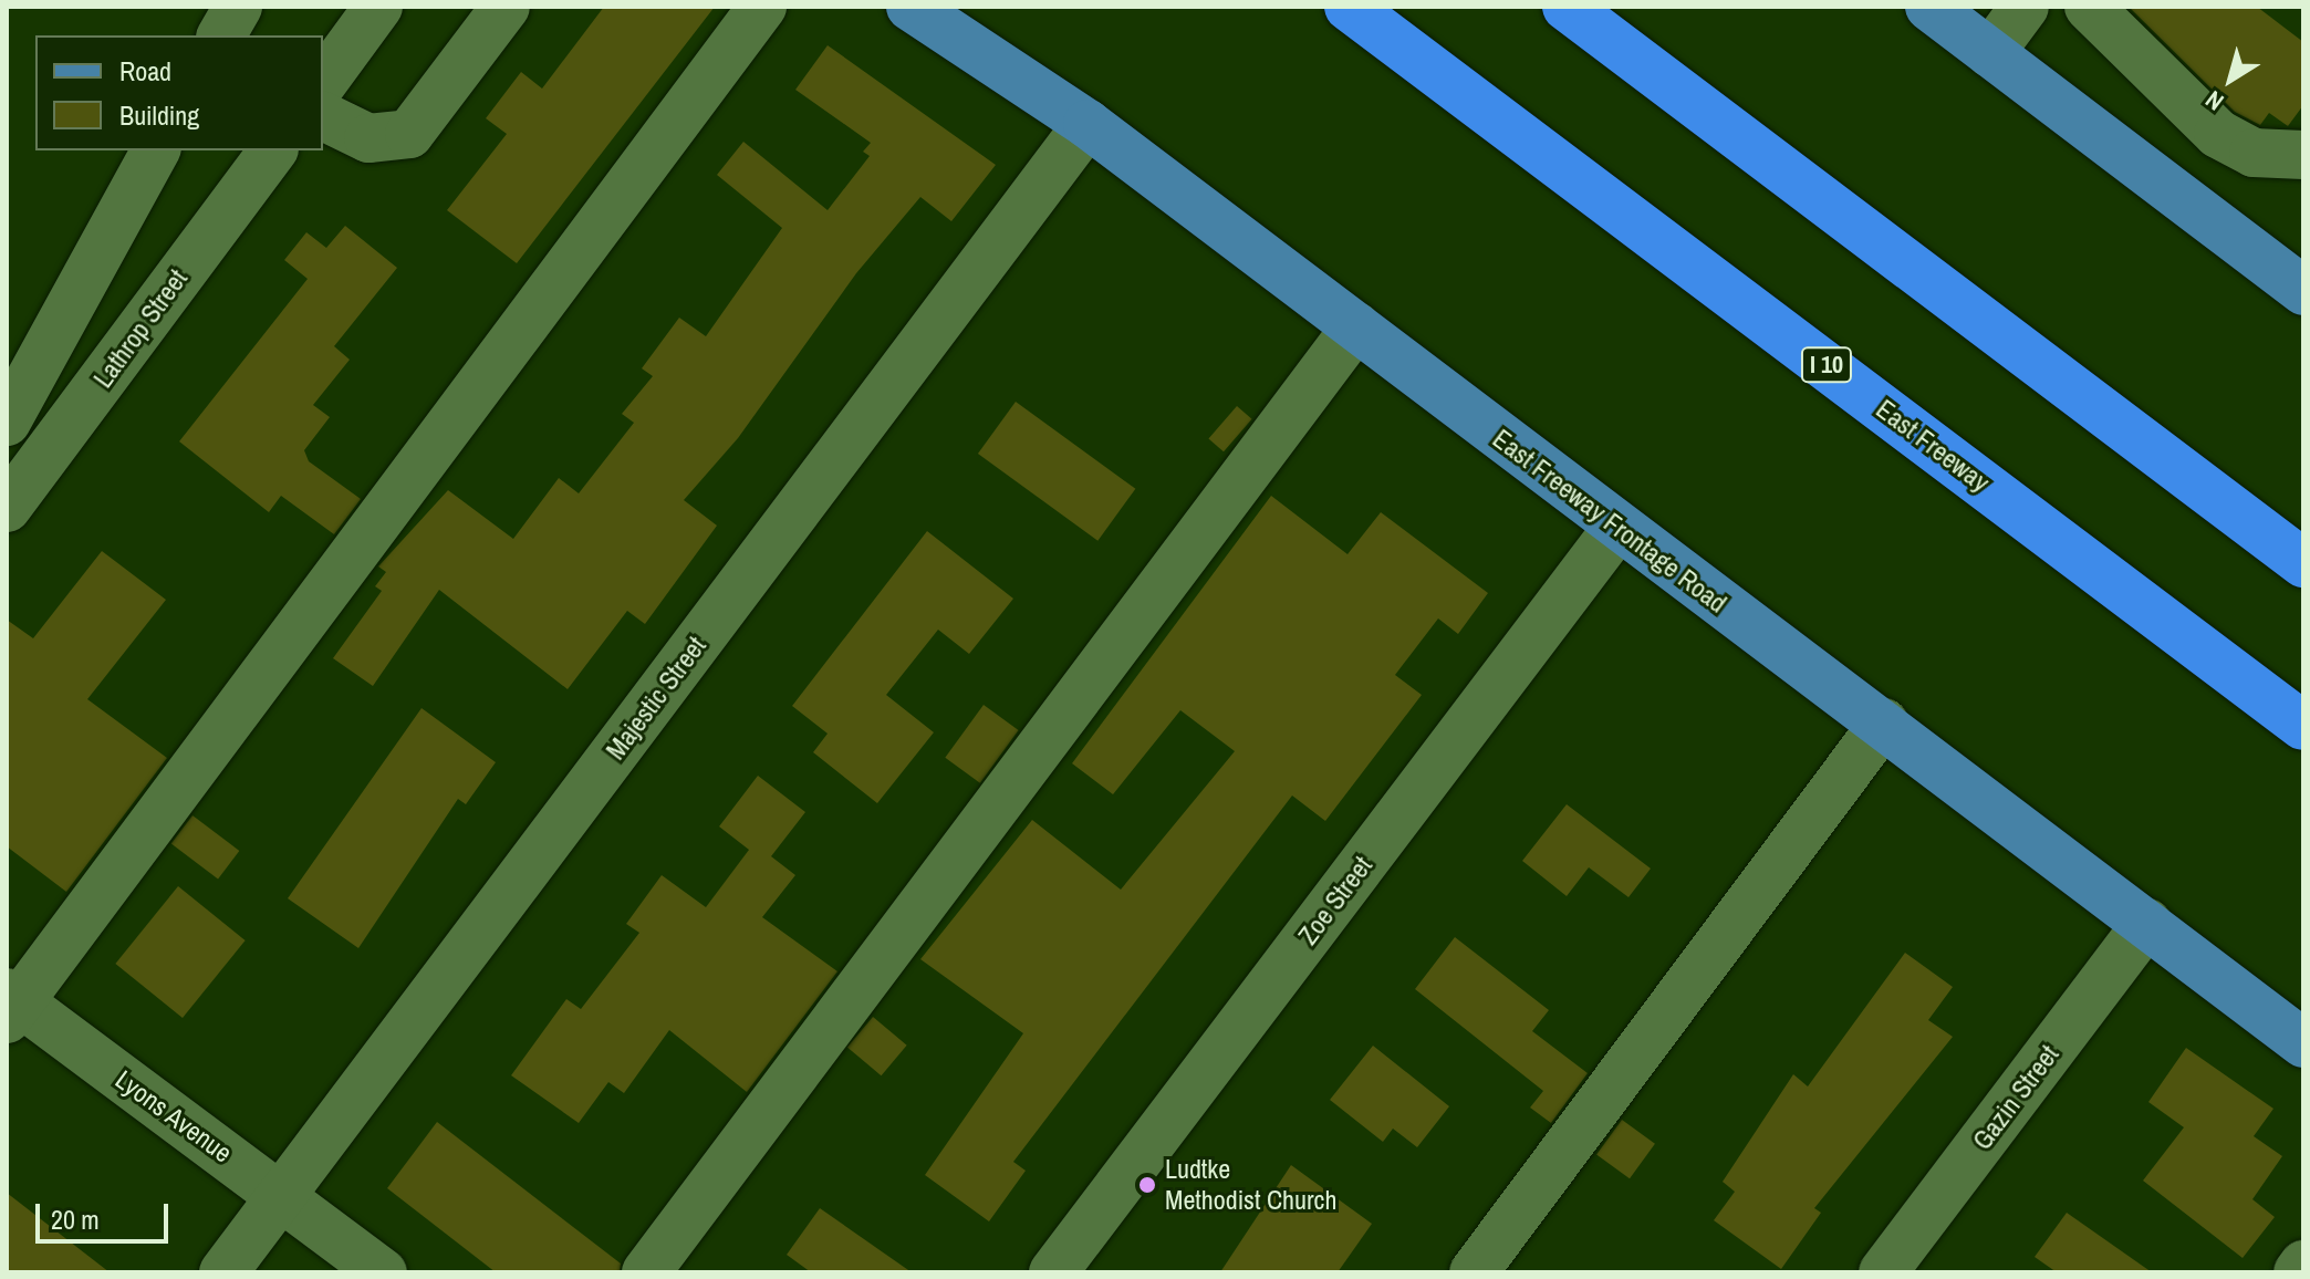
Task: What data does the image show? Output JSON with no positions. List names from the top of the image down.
{
  "streets": {
    "highway": ["I 10", "East Freeway"],
    "main road": ["East Freeway Frontage Road"],
    "street": [
      "Lathrop Street",
      "Majestic Street",
      "Zoe Street",
      "Gazin Street",
      "Lyons Avenue"
    ]
  },
  "crossings": [
    ["East Freeway Frontage Road", "Majestic Street"],
    ["East Freeway Frontage Road", "Zoe Street"],
    ["East Freeway Frontage Road", "Gazin Street"],
    ["Majestic Street", "Lyons Avenue"]
  ],
  "places": ["Ludtke Methodist Church"],
  "legend": ["Road", "Building"],
  "scale_bar": "20 m",
  "north": "bottom left"
}
